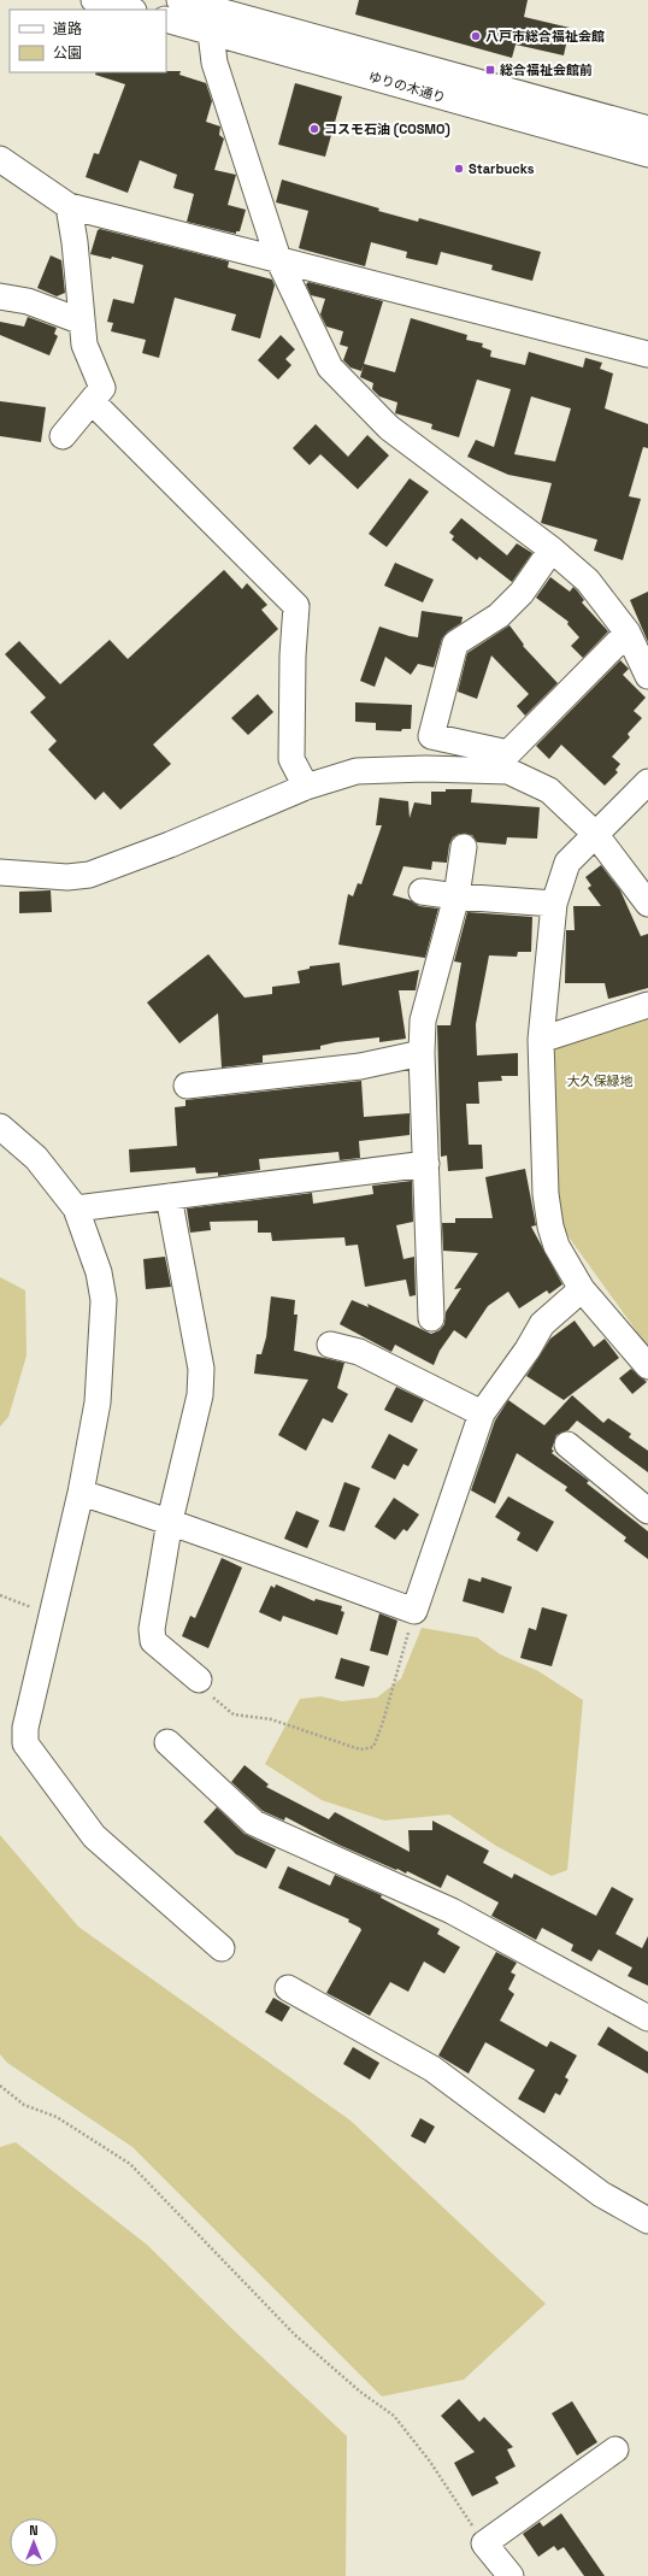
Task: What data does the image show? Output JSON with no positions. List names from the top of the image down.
{
  "streets": {
    "street": ["ゆりの木通り"]
  },
  "parks": ["大久保緑地"],
  "places": {
    "other": ["八戸市総合福祉会館", "コスモ石油 (COSMO)", "Starbucks"],
    "transit": ["総合福祉会館前"]
  },
  "legend": ["道路", "公園"],
  "north": "top"
}
